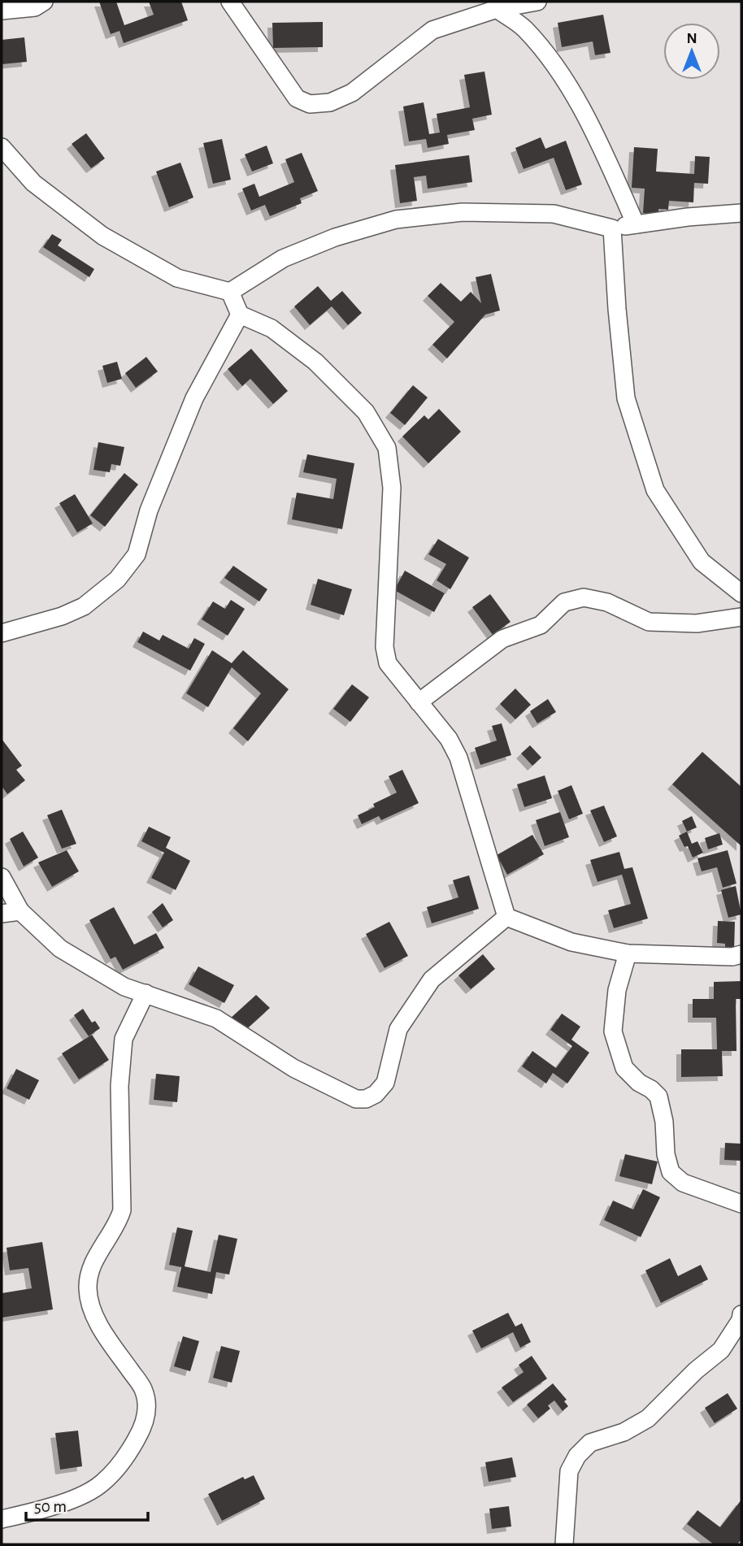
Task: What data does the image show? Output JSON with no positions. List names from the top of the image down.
{
  "scale_bar": "50 m",
  "north": "top"
}
